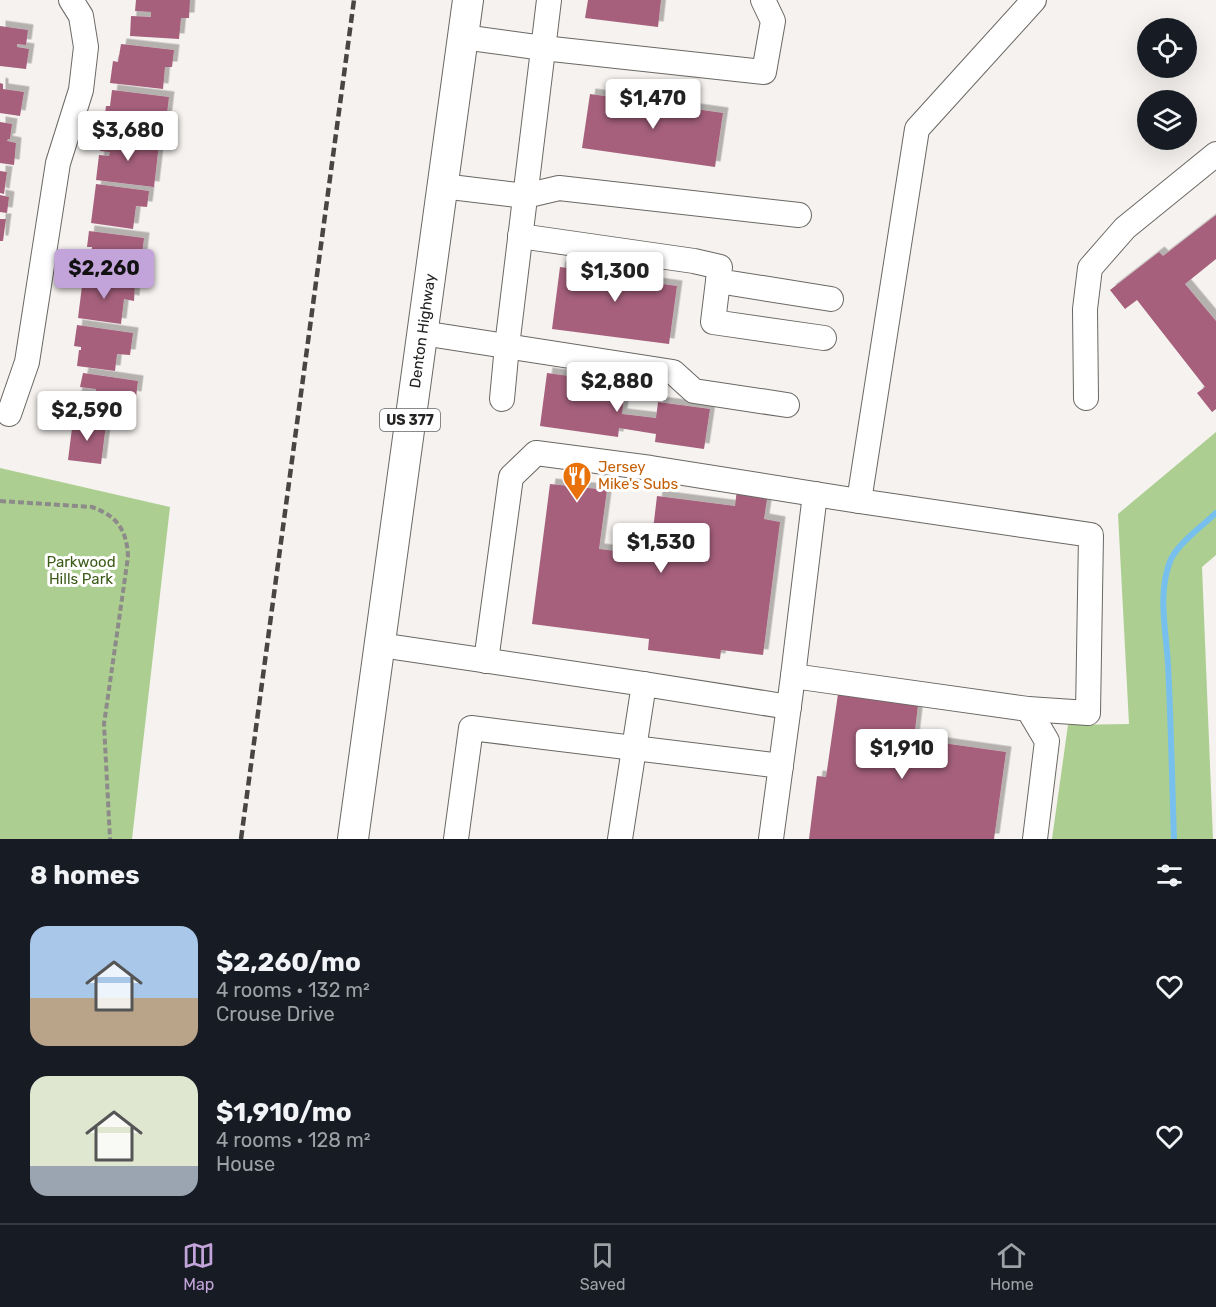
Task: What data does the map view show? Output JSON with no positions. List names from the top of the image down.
{
  "streets": {
    "main road": ["Denton Highway", "US 377"]
  },
  "parks": ["Parkwood Hills Park"],
  "places": {
    "restaurant": ["Jersey Mike's Subs"]
  },
  "page": {
    "price": [
      "$1,470",
      "$3,680",
      "$2,260",
      "$1,300",
      "$2,880",
      "$2,590",
      "$1,530",
      "$1,910"
    ],
    "heading": "8 homes",
    "list": [
      {
        "name": "$2,260/mo",
        "note": "4 rooms · 132 m² · Crouse Drive"
      },
      {
        "name": "$1,910/mo",
        "note": "4 rooms · 128 m² · House"
      }
    ],
    "tabs": ["Map", "Saved", "Home"]
  }
}
